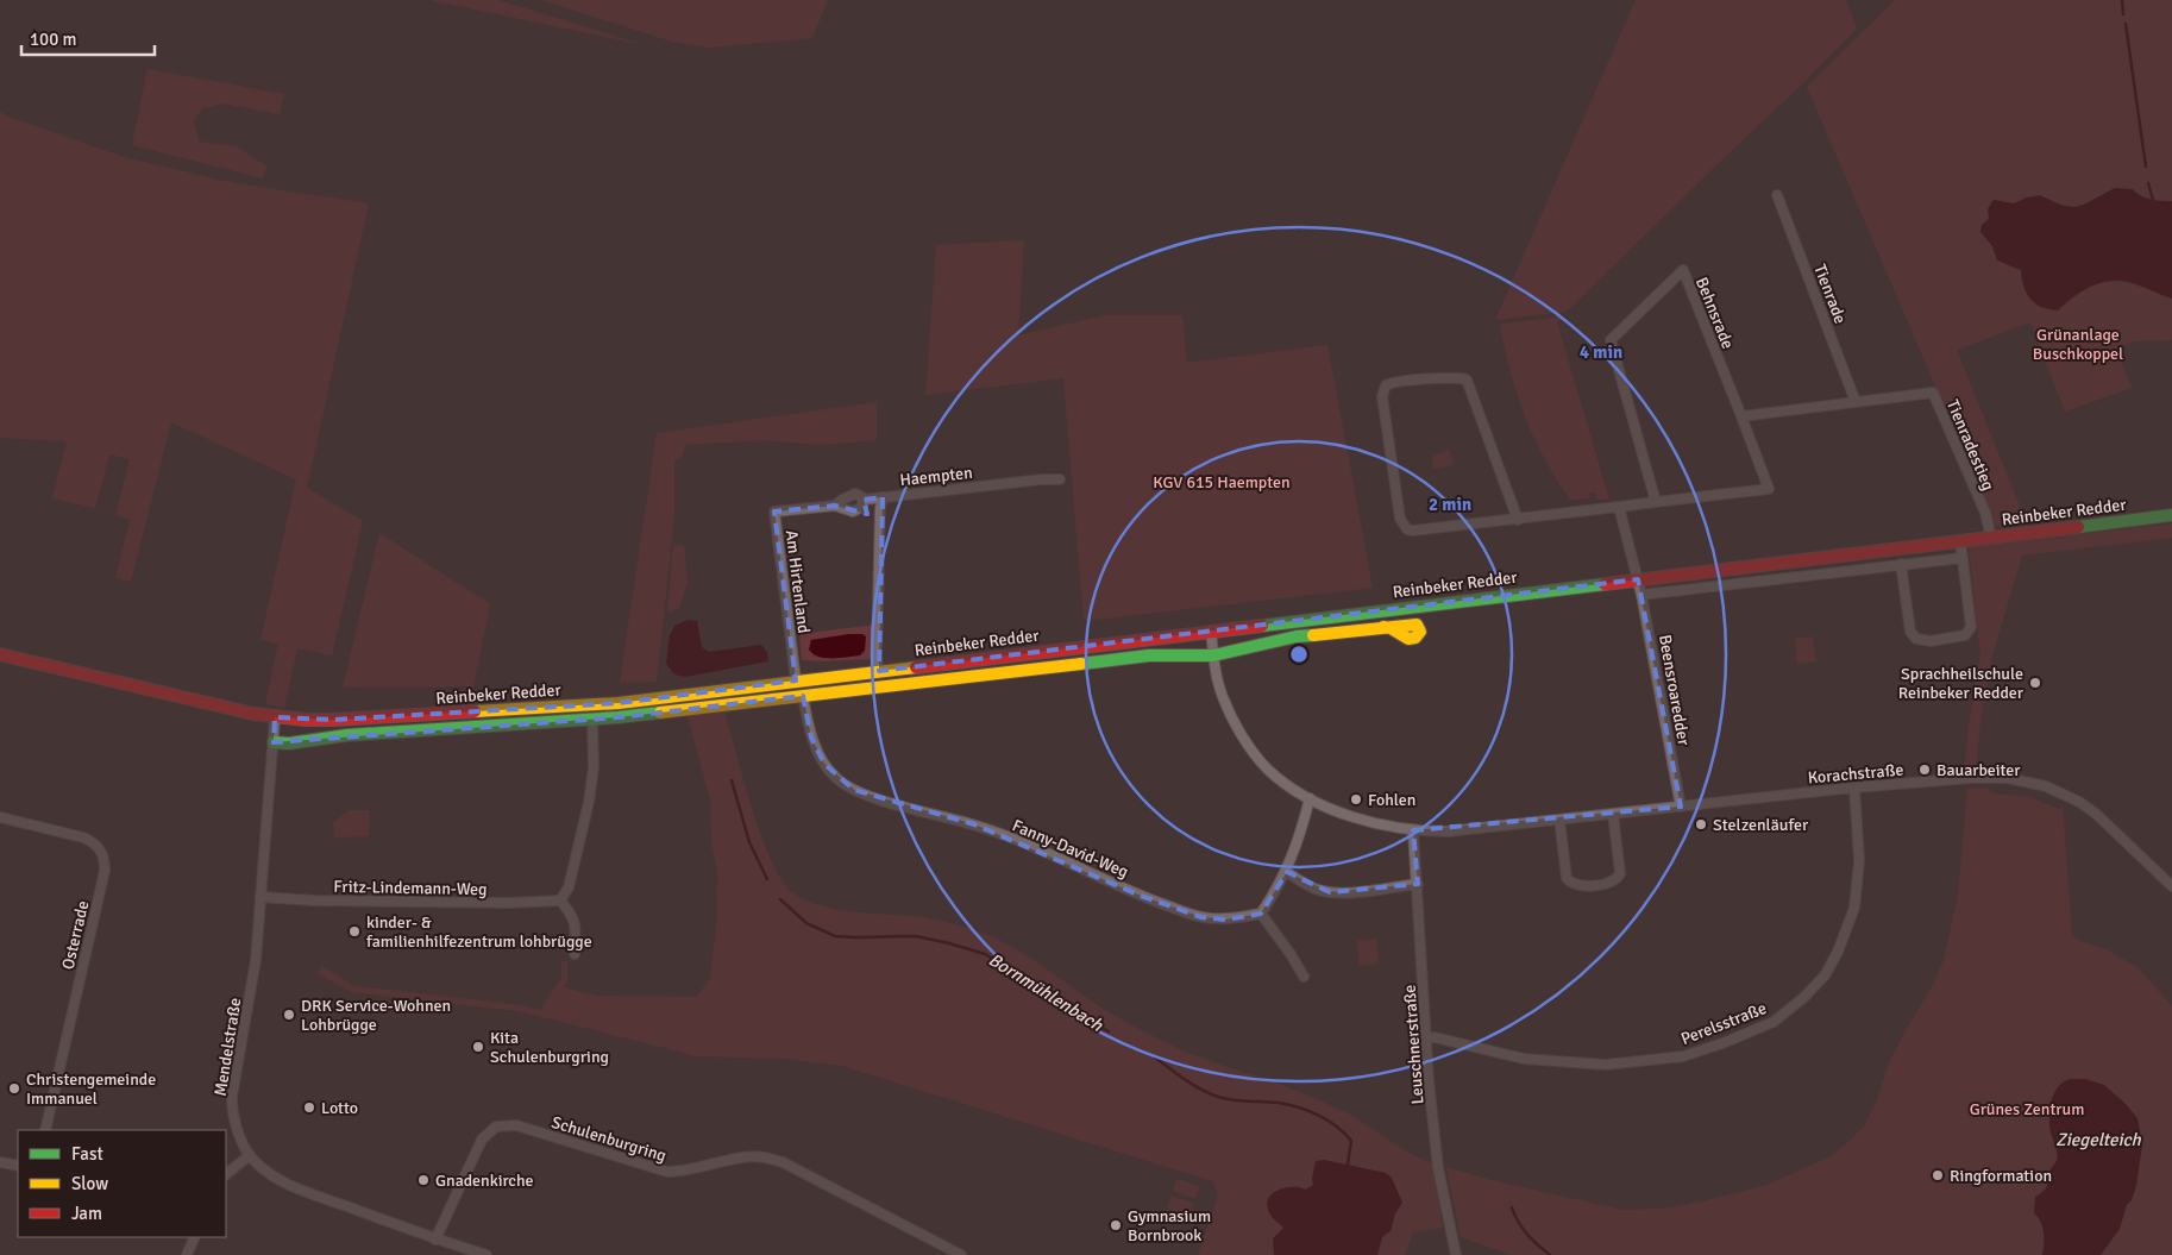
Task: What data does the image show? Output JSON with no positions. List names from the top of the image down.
{
  "streets": {
    "main road": ["Reinbeker Redder"],
    "street": [
      "Tienrade",
      "Behnsrade",
      "Tienradestieg",
      "Haempten",
      "Am Hirtenland",
      "Beensroaredder",
      "Korachstraße",
      "Fanny-David-Weg",
      "Fritz-Lindemann-Weg",
      "Osterrade",
      "Perelsstraße",
      "Leuschnerstraße",
      "Mendelstraße",
      "Schulenburgring"
    ]
  },
  "crossings": [
    ["Tienrade", "Tienradestieg"],
    ["Behnsrade", "Tienradestieg"],
    ["Tienradestieg", "Reinbeker Redder"],
    ["Haempten", "Reinbeker Redder"],
    ["Haempten", "Am Hirtenland"],
    ["Reinbeker Redder", "Am Hirtenland"],
    ["Reinbeker Redder", "Beensroaredder"],
    ["Reinbeker Redder", "Korachstraße"],
    ["Reinbeker Redder", "Fanny-David-Weg"],
    ["Reinbeker Redder", "Mendelstraße"],
    ["Beensroaredder", "Korachstraße"],
    ["Korachstraße", "Perelsstraße"],
    ["Korachstraße", "Leuschnerstraße"],
    ["Fritz-Lindemann-Weg", "Mendelstraße"],
    ["Perelsstraße", "Leuschnerstraße"],
    ["Mendelstraße", "Schulenburgring"]
  ],
  "water": ["Bornmühlenbach", "Ziegelteich"],
  "parks": ["Grünanlage Buschkoppel", "KGV 615 Haempten", "Grünes Zentrum"],
  "places": [
    "Sprachheilschule Reinbeker Redder",
    "Bauarbeiter",
    "Fohlen",
    "Stelzenläufer",
    "kinder- & familienhilfezentrum lohbrügge",
    "DRK Service-Wohnen Lohbrügge",
    "Kita Schulenburgring",
    "Christengemeinde Immanuel",
    "Lotto",
    "Ringformation",
    "Gnadenkirche",
    "Gymnasium Bornbrook"
  ],
  "legend": ["Fast", "Slow", "Jam"],
  "scale_bar": "100 m",
  "rings": ["4 min", "2 min"]
}
